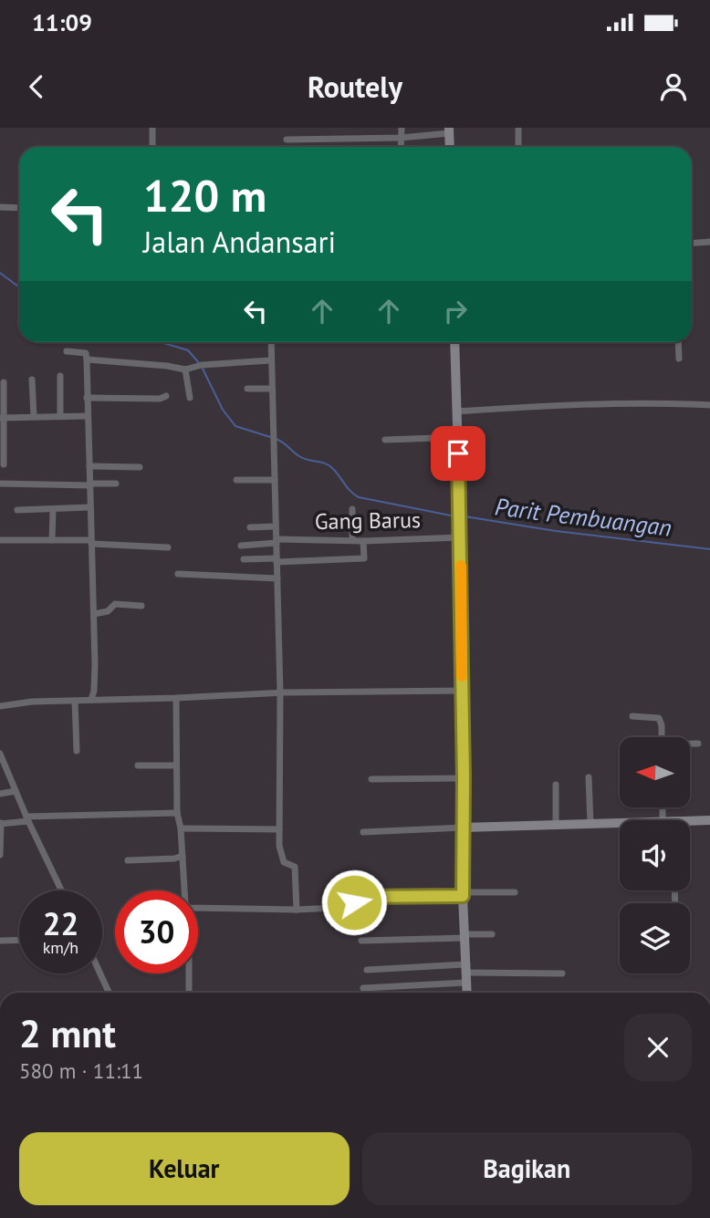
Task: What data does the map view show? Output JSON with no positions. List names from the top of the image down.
{
  "streets": {
    "street": ["Gang Barus"]
  },
  "water": ["Parit Pembuangan"],
  "north": "left",
  "page": {
    "status": "11:09",
    "header": "Routely",
    "turn": ["120 m", "Jalan Andansari"],
    "speed": "22 km/h",
    "limit": "30",
    "heading": ["2 mnt", "580 m · 11:11"],
    "buttons": ["Keluar", "Bagikan"]
  }
}
